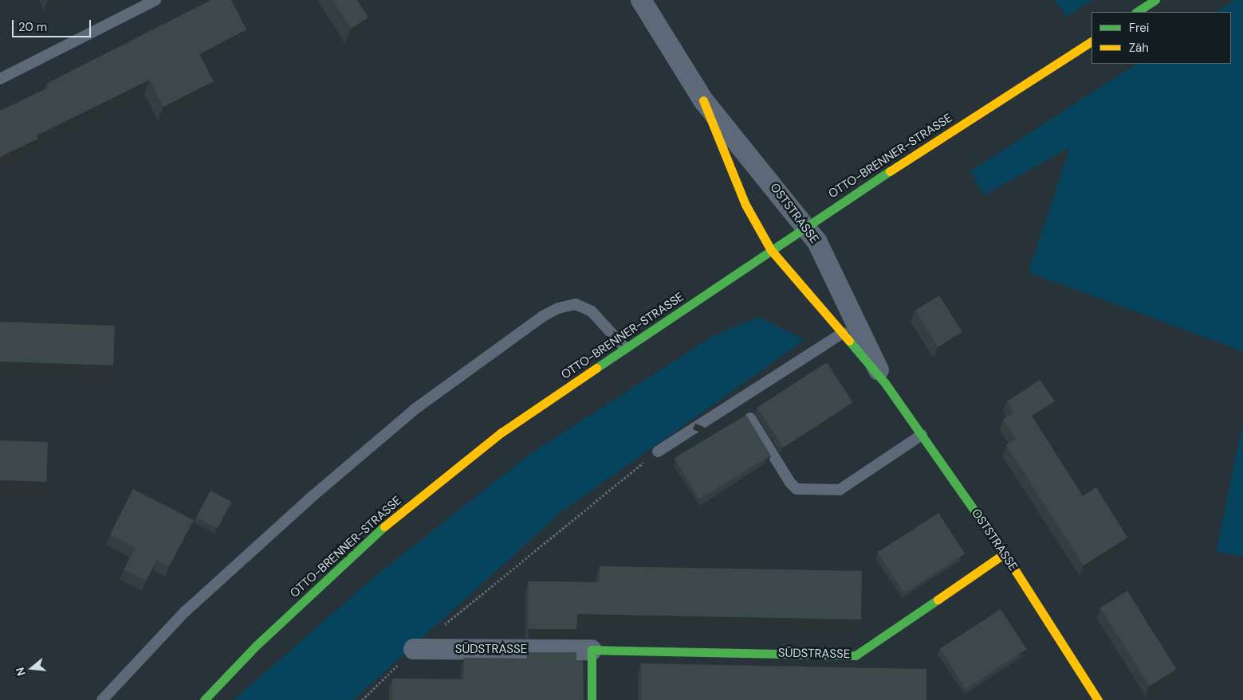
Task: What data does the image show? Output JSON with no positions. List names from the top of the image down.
{
  "streets": {
    "street": ["OTTO-BRENNER-STRASSE", "OSTSTRASSE", "SÜDSTRASSE"]
  },
  "crossings": [
    ["OTTO-BRENNER-STRASSE", "OSTSTRASSE"],
    ["OSTSTRASSE", "SÜDSTRASSE"]
  ],
  "legend": ["Frei", "Zäh"],
  "scale_bar": "20 m",
  "north": "left"
}
